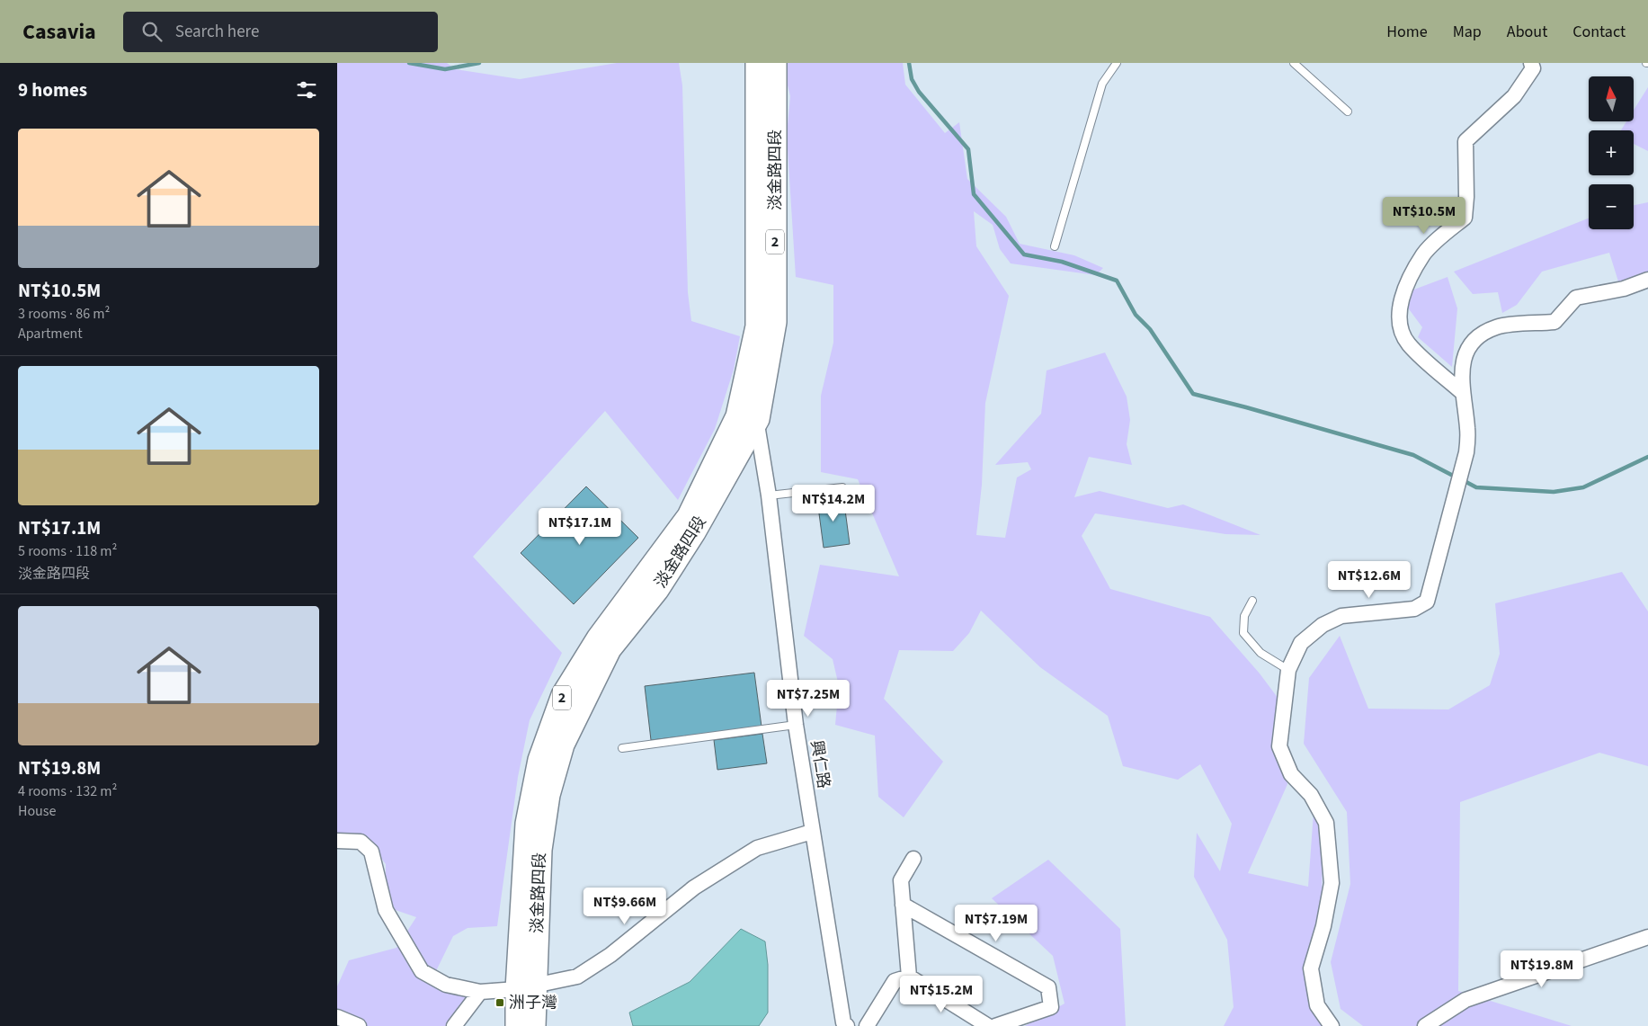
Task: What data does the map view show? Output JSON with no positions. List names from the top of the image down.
{
  "streets": {
    "main road": ["淡金路四段", "2"],
    "street": ["興仁路"]
  },
  "crossings": [
    ["淡金路四段", "興仁路"]
  ],
  "places": {
    "transit": ["洲子灣"]
  },
  "north": "top",
  "page": {
    "header": "Casavia",
    "search": "Search here",
    "nav": [
      "Home",
      "Map",
      "About",
      "Contact"
    ],
    "heading": "9 homes",
    "map_buttons": ["+", "−"],
    "list": [
      {
        "name": "NT$10.5M",
        "note": "3 rooms · 86 m² · Apartment"
      },
      {
        "name": "NT$17.1M",
        "note": "5 rooms · 118 m² · 淡金路四段"
      },
      {
        "name": "NT$19.8M",
        "note": "4 rooms · 132 m² · House"
      }
    ],
    "price": [
      "NT$10.5M",
      "NT$14.2M",
      "NT$17.1M",
      "NT$12.6M",
      "NT$7.25M",
      "NT$9.66M",
      "NT$7.19M",
      "NT$19.8M",
      "NT$15.2M"
    ]
  }
}
